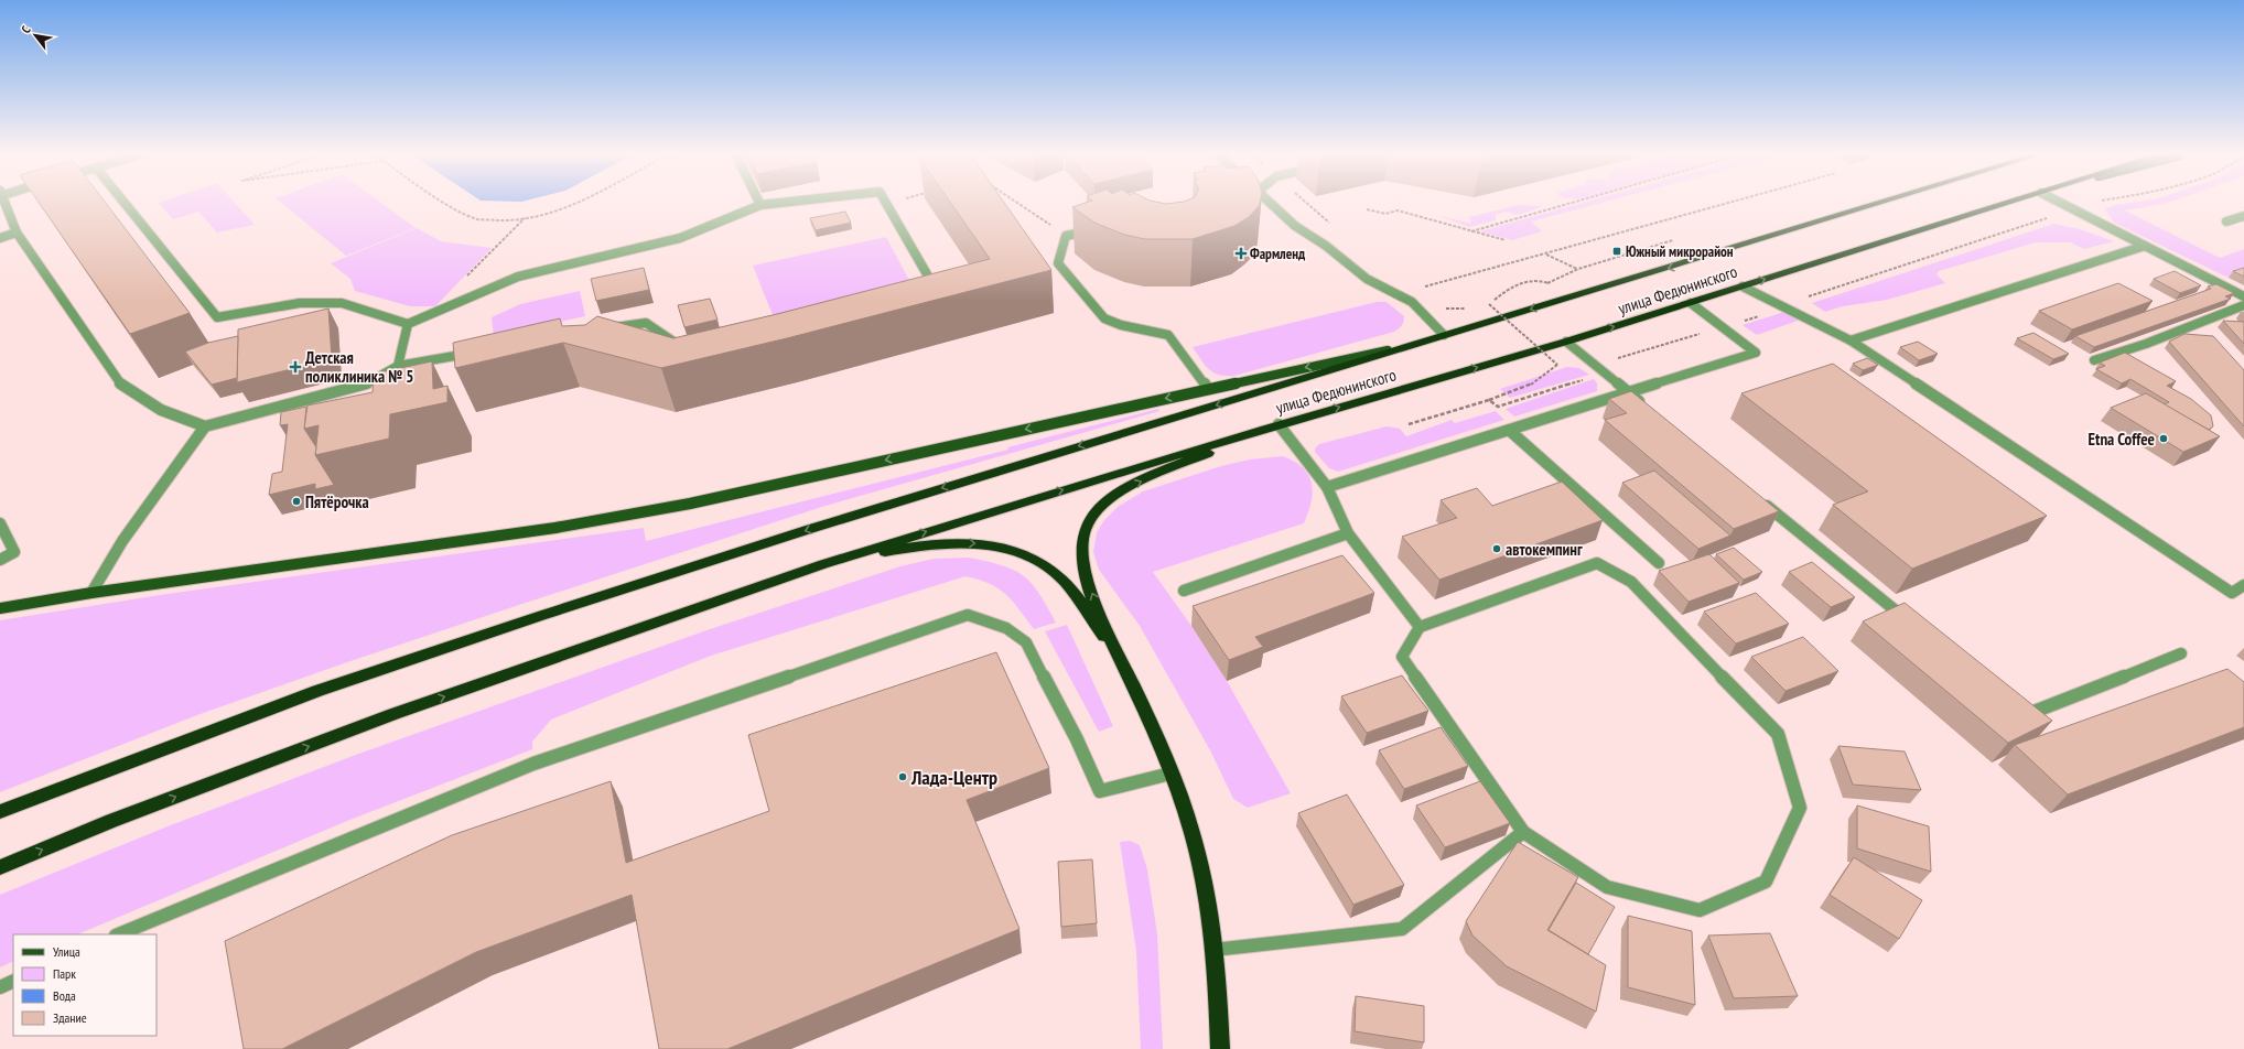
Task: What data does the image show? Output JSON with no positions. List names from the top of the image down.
{
  "streets": {
    "highway": ["улица Федюнинского"]
  },
  "places": {
    "transit": ["Южный микрорайон"],
    "health": ["Фармленд", "Детская поликлиника № 5"],
    "other": [
      "Etna Coffee",
      "Пятёрочка",
      "автокемпинг",
      "Лада-Центр"
    ]
  },
  "legend": [
    "Улица",
    "Парк",
    "Вода",
    "Здание"
  ],
  "north": "top left"
}
